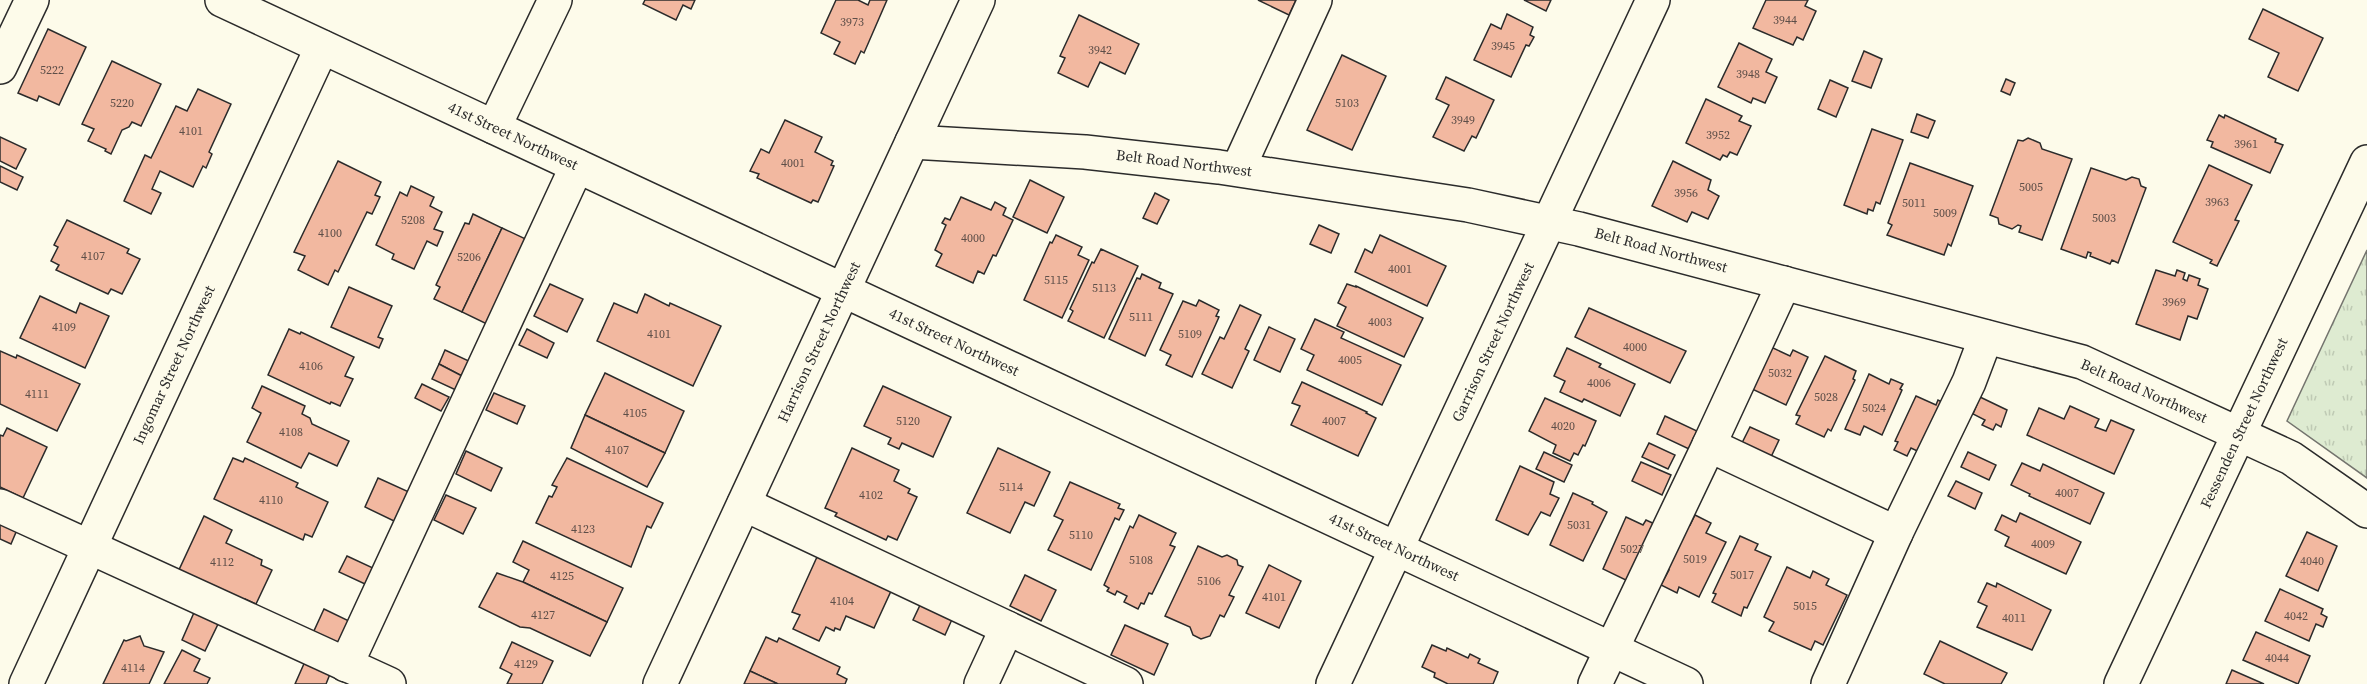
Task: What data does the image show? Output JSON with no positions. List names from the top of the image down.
{
  "streets": {
    "street": [
      "41st Street Northwest",
      "Belt Road Northwest",
      "Harrison Street Northwest",
      "Garrison Street Northwest",
      "Ingomar Street Northwest",
      "Fessenden Street Northwest"
    ]
  },
  "crossings": [
    ["41st Street Northwest", "Harrison Street Northwest"],
    ["41st Street Northwest", "Garrison Street Northwest"],
    ["41st Street Northwest", "Ingomar Street Northwest"],
    ["Belt Road Northwest", "Harrison Street Northwest"],
    ["Belt Road Northwest", "Garrison Street Northwest"],
    ["Belt Road Northwest", "Fessenden Street Northwest"]
  ],
  "house_numbers": [
    "3944",
    "3973",
    "3945",
    "3942",
    "5222",
    "3948",
    "5220",
    "5103",
    "3949",
    "4101",
    "3952",
    "3961",
    "4001",
    "5005",
    "3956",
    "3963",
    "5011",
    "5009",
    "5003",
    "5208",
    "4100",
    "4000",
    "4107",
    "5206",
    "4001",
    "5115",
    "5113",
    "3969",
    "5111",
    "4003",
    "4109",
    "4101",
    "5109",
    "4000",
    "4005",
    "4106",
    "5032",
    "4006",
    "4111",
    "5028",
    "5024",
    "4105",
    "5120",
    "4007",
    "4020",
    "4108",
    "4107",
    "5114",
    "4007",
    "4102",
    "4110",
    "5031",
    "4123",
    "5110",
    "4009",
    "5027",
    "5019",
    "5108",
    "4040",
    "4112",
    "5017",
    "4125",
    "5106",
    "4101",
    "4104",
    "5015",
    "4127",
    "4042",
    "4011",
    "4044",
    "4129",
    "4114"
  ]
}
